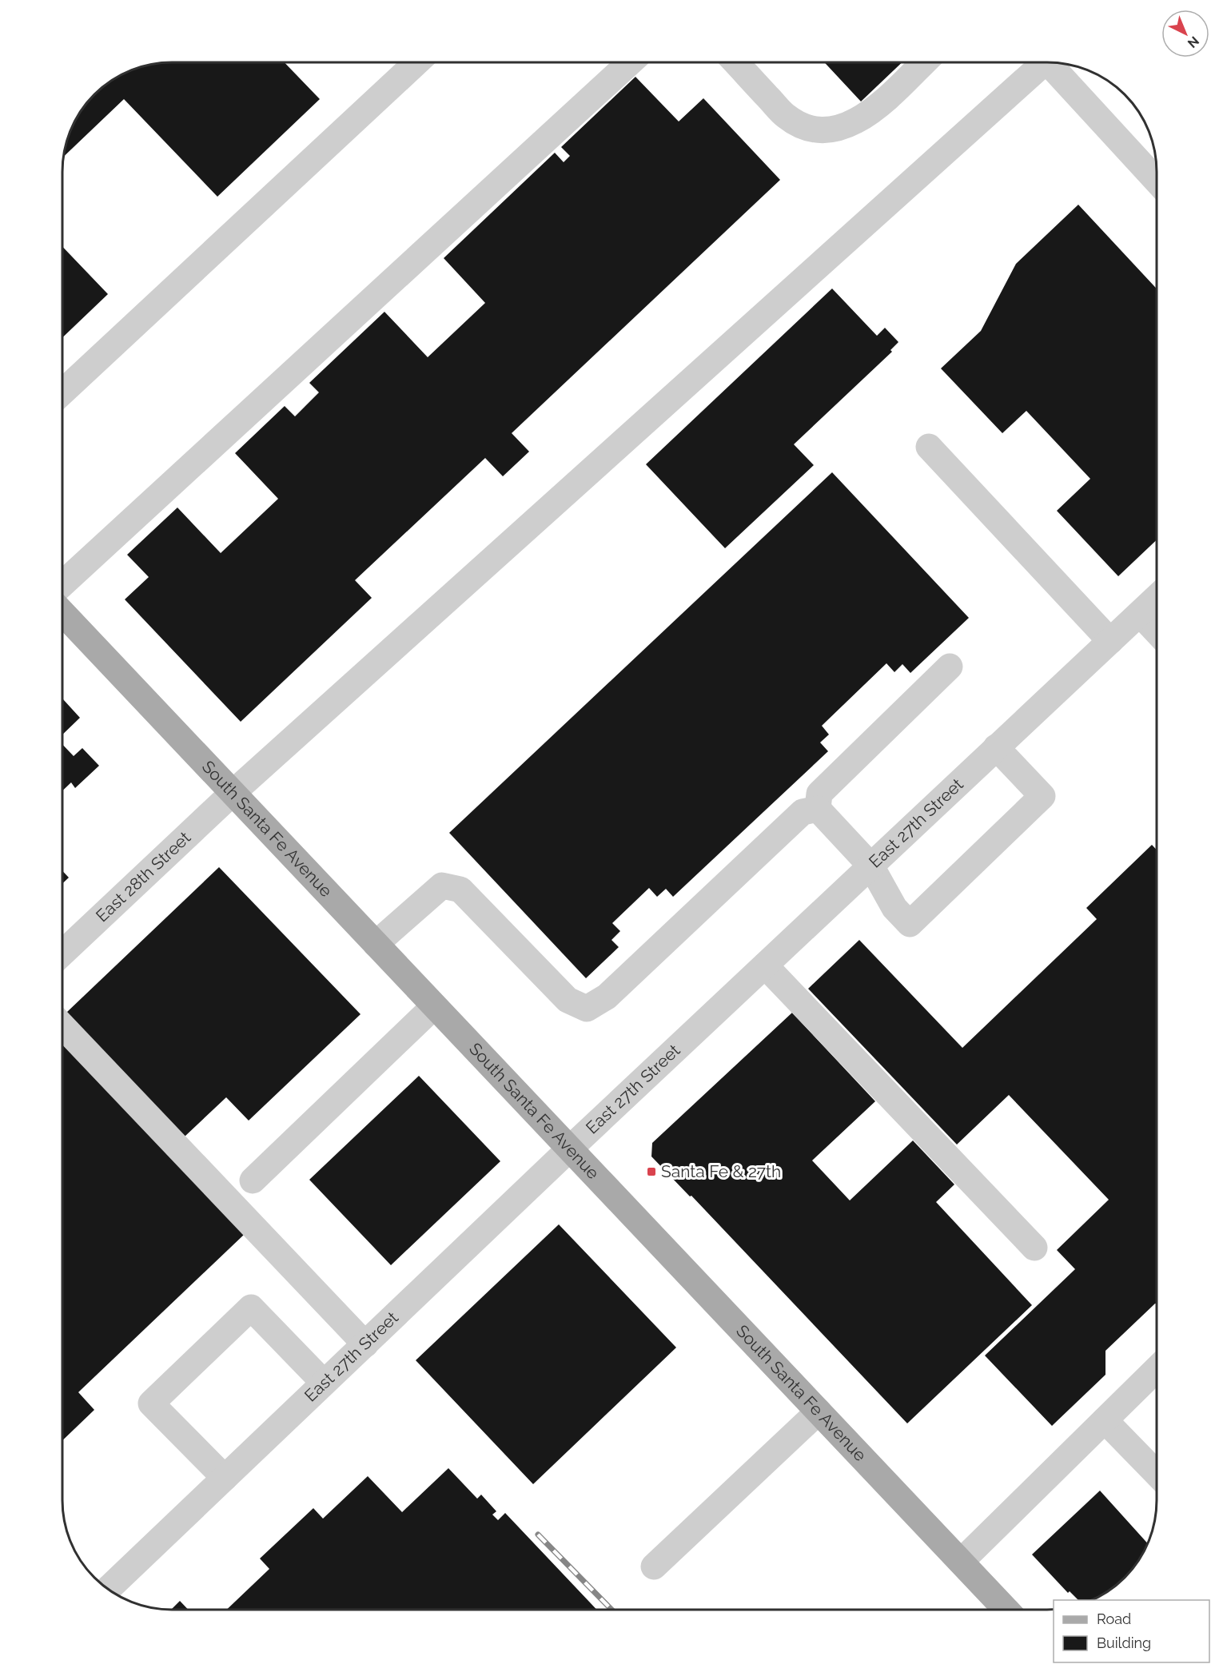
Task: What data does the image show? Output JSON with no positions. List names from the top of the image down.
{
  "streets": {
    "main road": ["South Santa Fe Avenue"],
    "street": ["East 27th Street", "East 28th Street"]
  },
  "crossings": [
    ["East 27th Street", "South Santa Fe Avenue"],
    ["South Santa Fe Avenue", "East 28th Street"]
  ],
  "places": {
    "transit": ["Santa Fe & 27th"]
  },
  "legend": ["Road", "Building"],
  "north": "bottom right"
}
